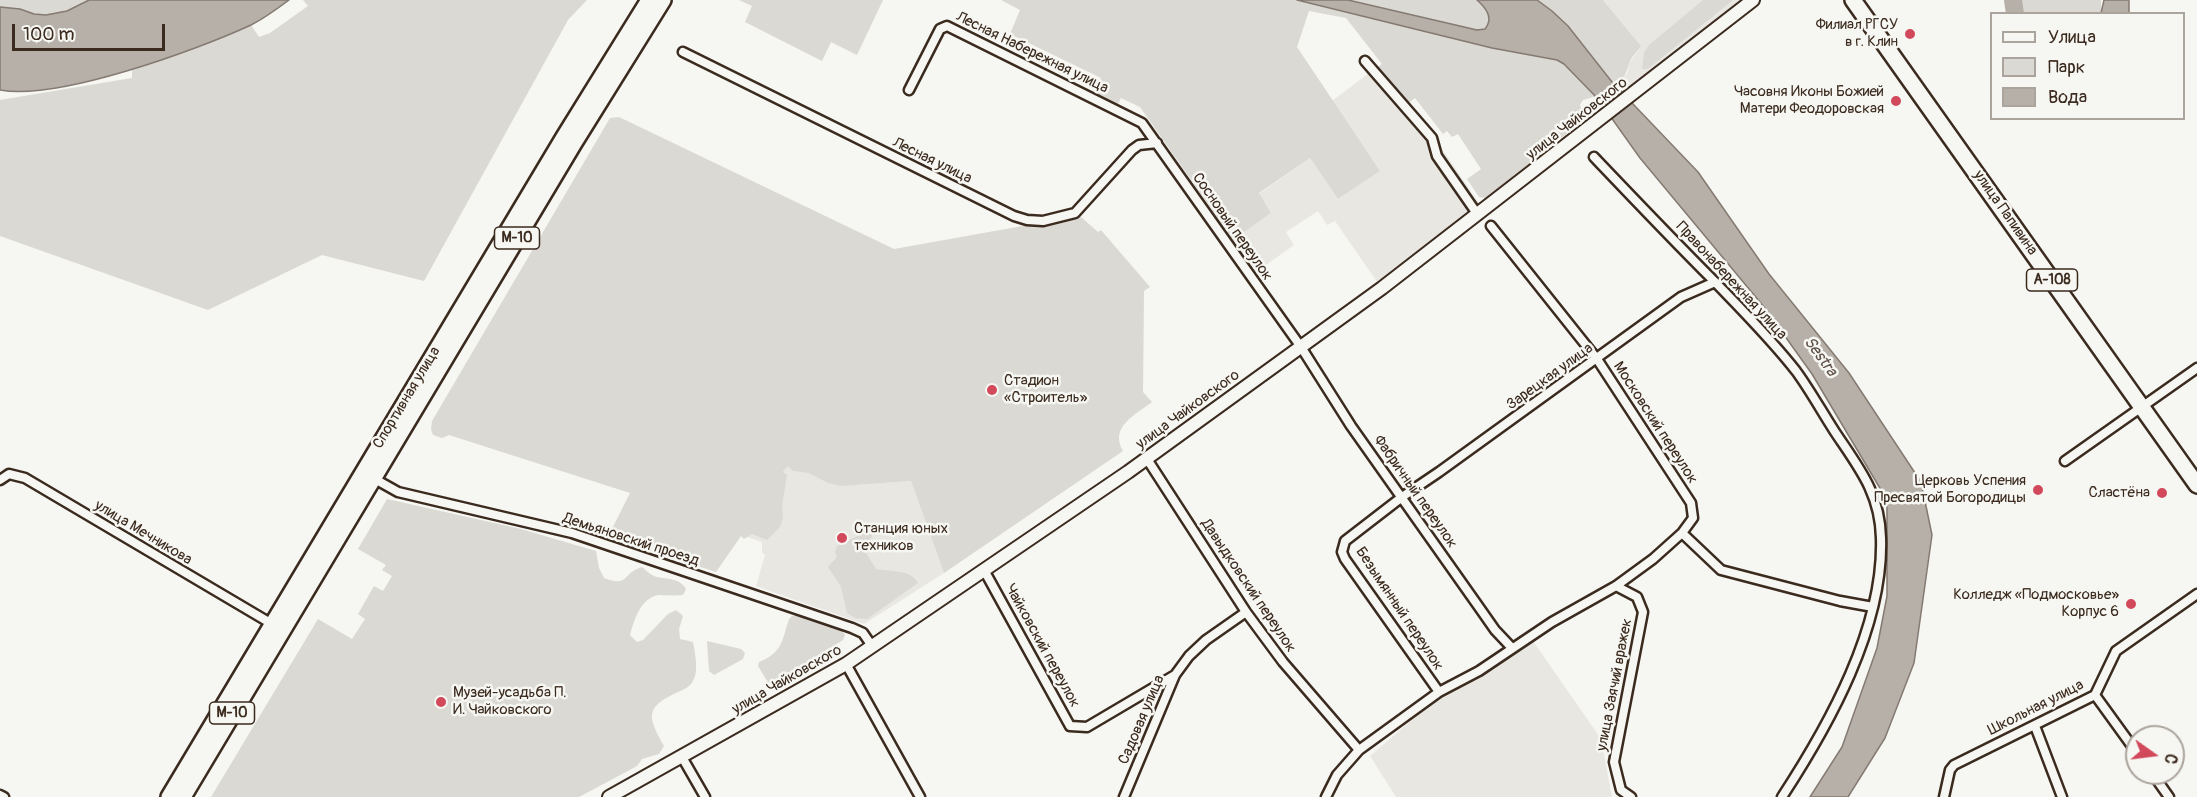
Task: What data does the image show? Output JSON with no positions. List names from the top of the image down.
{
  "streets": {
    "highway": [
      "улица Папивина",
      "М-10",
      "А-108",
      "Спортивная улица"
    ],
    "street": [
      "Лесная Набережная улица",
      "улица Чайковского",
      "Лесная улица",
      "Сосновый переулок",
      "Правонабережная улица",
      "Зарецкая улица",
      "Московский переулок",
      "Фабричный переулок",
      "улица Мечникова",
      "Демьяновский проезд",
      "Давыдковский переулок",
      "Безымянный переулок",
      "Чайковский переулок",
      "улица Заячий вражек",
      "Школьная улица",
      "Садовая улица"
    ]
  },
  "crossings": [
    ["Лесная Набережная улица", "Сосновый переулок"],
    ["улица Чайковского", "Сосновый переулок"],
    ["улица Чайковского", "Фабричный переулок"],
    ["улица Чайковского", "Демьяновский проезд"],
    ["улица Чайковского", "Давыдковский переулок"],
    ["улица Чайковского", "Чайковский переулок"],
    ["Лесная улица", "Сосновый переулок"],
    ["Сосновый переулок", "Фабричный переулок"],
    ["Правонабережная улица", "Зарецкая улица"],
    ["Зарецкая улица", "Московский переулок"],
    ["Зарецкая улица", "Фабричный переулок"],
    ["Зарецкая улица", "Безымянный переулок"],
    ["Спортивная улица", "улица Мечникова"],
    ["Спортивная улица", "Демьяновский проезд"],
    ["Московский переулок", "Фабричный переулок"],
    ["Московский переулок", "Давыдковский переулок"],
    ["Московский переулок", "Безымянный переулок"],
    ["Московский переулок", "улица Заячий вражек"],
    ["Фабричный переулок", "Безымянный переулок"],
    ["Давыдковский переулок", "Садовая улица"],
    ["Чайковский переулок", "Садовая улица"]
  ],
  "water": ["Sestra"],
  "places": [
    "Филиал РГСУ в г. Клин",
    "Часовня Иконы Божией Матери Феодоровская",
    "Стадион «Строитель»",
    "Церковь Успения Пресвятой Богородицы",
    "Сластёна",
    "Станция юных техников",
    "Колледж «Подмосковье» Корпус 6",
    "Музей-усадьба П. И. Чайковского"
  ],
  "legend": ["Улица", "Парк", "Вода"],
  "scale_bar": "100 m",
  "north": "right"
}
